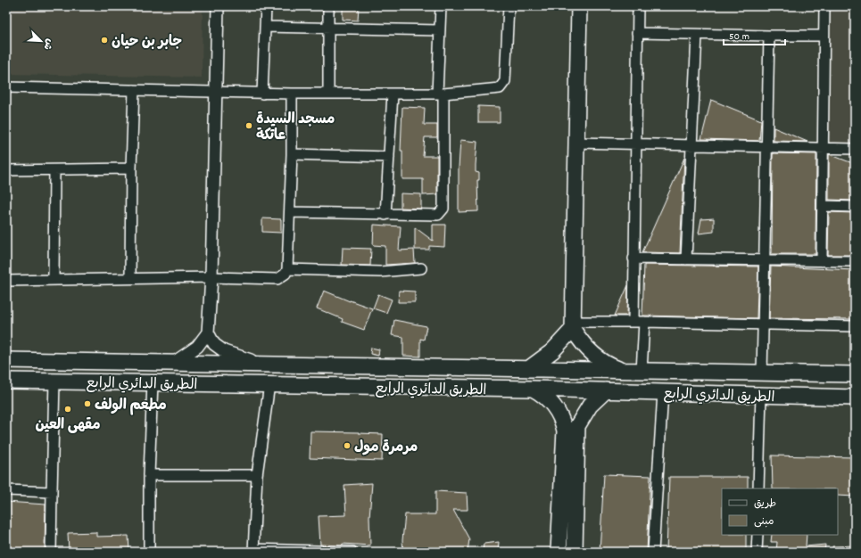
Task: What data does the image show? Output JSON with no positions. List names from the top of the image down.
{
  "streets": {
    "main road": ["الطريق الدائري الرابع"]
  },
  "places": [
    "جابر بن حيان",
    "مسجد السيدة عاتكة",
    "مطعم الولف",
    "مقهى العين",
    "مرمرة مول"
  ],
  "legend": ["طريق", "مبنى"],
  "scale_bar": "50 m",
  "north": "bottom right"
}
